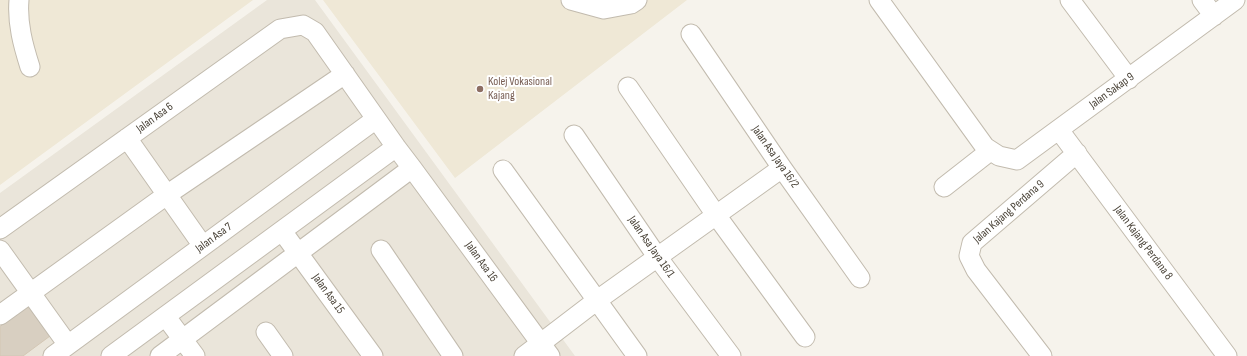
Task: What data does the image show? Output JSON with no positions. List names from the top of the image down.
{
  "streets": {
    "street": [
      "Jalan Sakap 9",
      "Jalan Asa 6",
      "Jalan Asa Jaya 16/2",
      "Jalan Kajang Perdana 9",
      "Jalan Asa 7",
      "Jalan Kajang Perdana 8",
      "Jalan Asa Jaya 16/1",
      "Jalan Asa 16",
      "Jalan Asa 15"
    ]
  },
  "crossings": [
    ["Jalan Sakap 9", "Jalan Kajang Perdana 8"],
    ["Jalan Asa 6", "Jalan Asa 16"],
    ["Jalan Kajang Perdana 9", "Jalan Kajang Perdana 8"],
    ["Jalan Asa 7", "Jalan Asa 16"]
  ],
  "places": ["Kolej Vokasional Kajang"]
}
